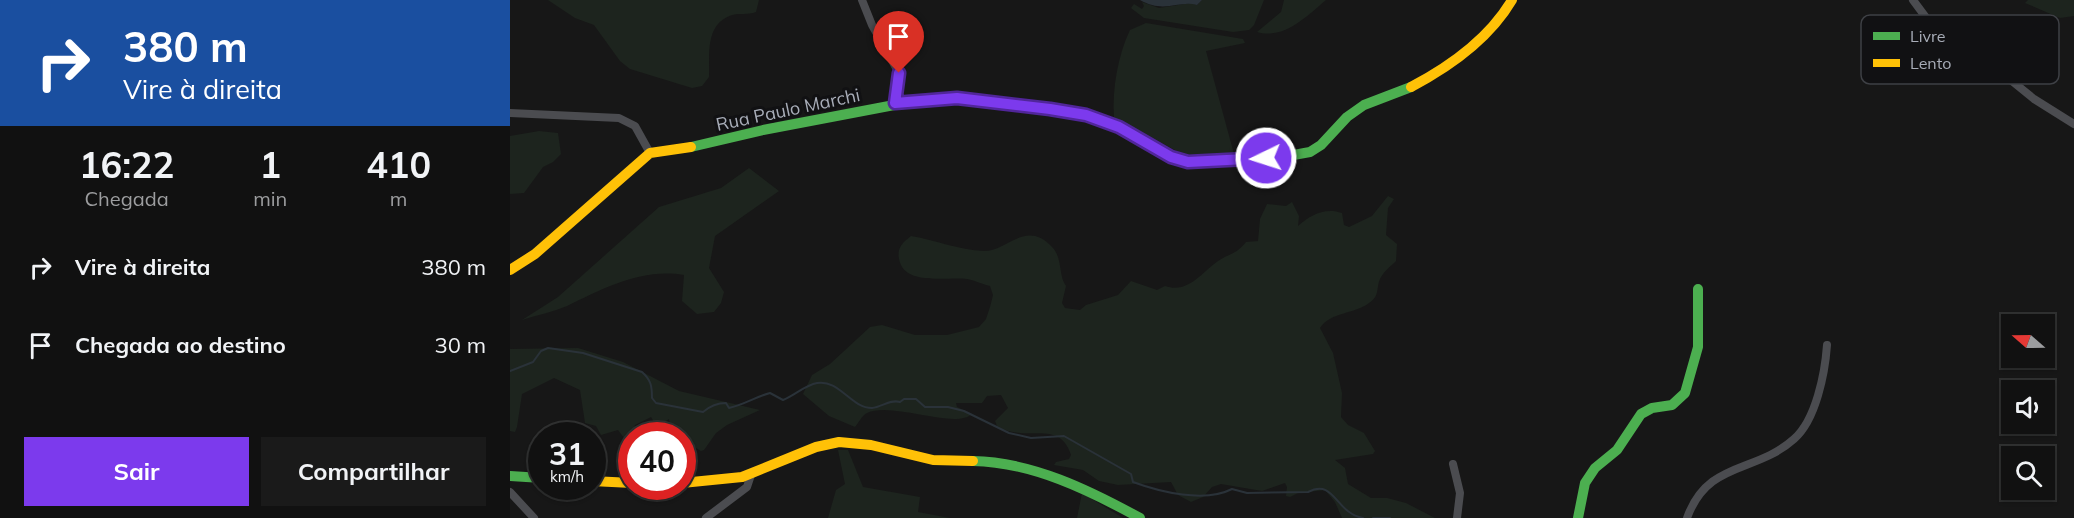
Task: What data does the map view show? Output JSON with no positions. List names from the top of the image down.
{
  "streets": {
    "street": ["Rua Paulo Marchi"]
  },
  "legend": ["Livre", "Lento"],
  "north": "left",
  "page": {
    "turn": ["380 m", "Vire à direita"],
    "eta": [
      "16:22",
      "Chegada",
      "1",
      "min",
      "410",
      "m"
    ],
    "list": [
      {
        "name": "Vire à direita",
        "value": "380 m"
      },
      {
        "name": "Chegada ao destino",
        "value": "30 m"
      }
    ],
    "speed": "31 km/h",
    "limit": "40",
    "buttons": ["Sair", "Compartilhar"]
  }
}
